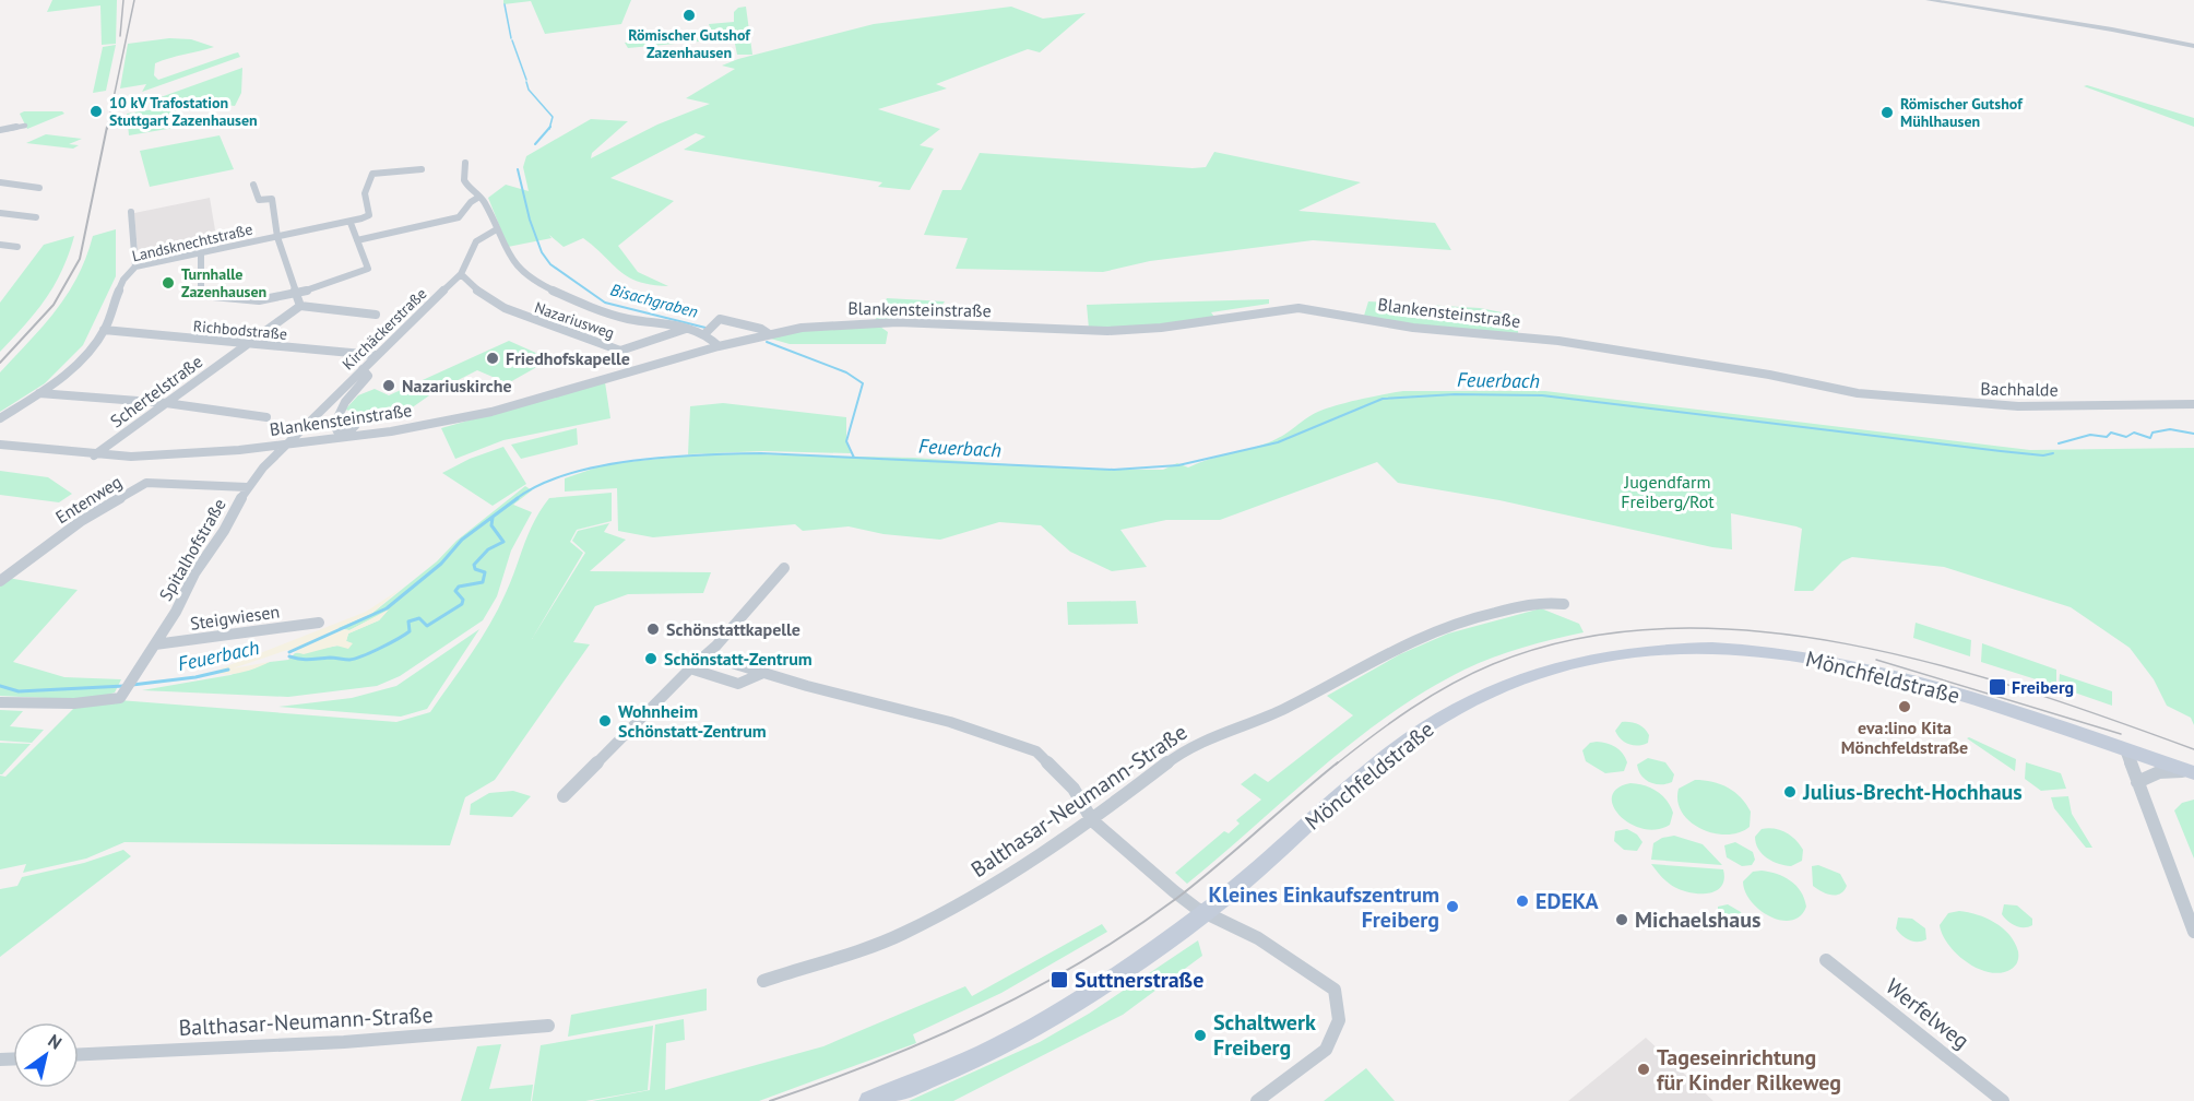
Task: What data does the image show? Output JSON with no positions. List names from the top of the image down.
{
  "streets": {
    "main road": ["Mönchfeldstraße"],
    "street": [
      "Landsknechtstraße",
      "Blankensteinstraße",
      "Nazariusweg",
      "Kirchäckerstraße",
      "Richbodstraße",
      "Bachhalde",
      "Schertelstraße",
      "Entenweg",
      "Spitalhofstraße",
      "Steigwiesen",
      "Balthasar-Neumann-Straße",
      "Werfelweg"
    ]
  },
  "crossings": [
    ["Landsknechtstraße", "Richbodstraße"],
    ["Blankensteinstraße", "Kirchäckerstraße"],
    ["Blankensteinstraße", "Bachhalde"],
    ["Blankensteinstraße", "Schertelstraße"],
    ["Blankensteinstraße", "Spitalhofstraße"],
    ["Nazariusweg", "Kirchäckerstraße"],
    ["Kirchäckerstraße", "Richbodstraße"],
    ["Kirchäckerstraße", "Spitalhofstraße"],
    ["Richbodstraße", "Schertelstraße"],
    ["Entenweg", "Spitalhofstraße"],
    ["Spitalhofstraße", "Steigwiesen"]
  ],
  "water": ["Bisachgraben", "Feuerbach"],
  "parks": ["Jugendfarm Freiberg/Rot"],
  "places": {
    "other": [
      "Römischer Gutshof Zazenhausen",
      "10 kV Trafostation Stuttgart Zazenhausen",
      "Römischer Gutshof Mühlhausen",
      "Turnhalle Zazenhausen",
      "Friedhofskapelle",
      "Nazariuskirche",
      "Schönstattkapelle",
      "Schönstatt-Zentrum",
      "eva:lino Kita Mönchfeldstraße",
      "Wohnheim Schönstatt-Zentrum",
      "Julius-Brecht-Hochhaus",
      "EDEKA",
      "Kleines Einkaufszentrum Freiberg",
      "Michaelshaus",
      "Schaltwerk Freiberg",
      "Tageseinrichtung für Kinder Rilkeweg"
    ],
    "transit": ["Freiberg", "Suttnerstraße"]
  },
  "north": "top right"
}
